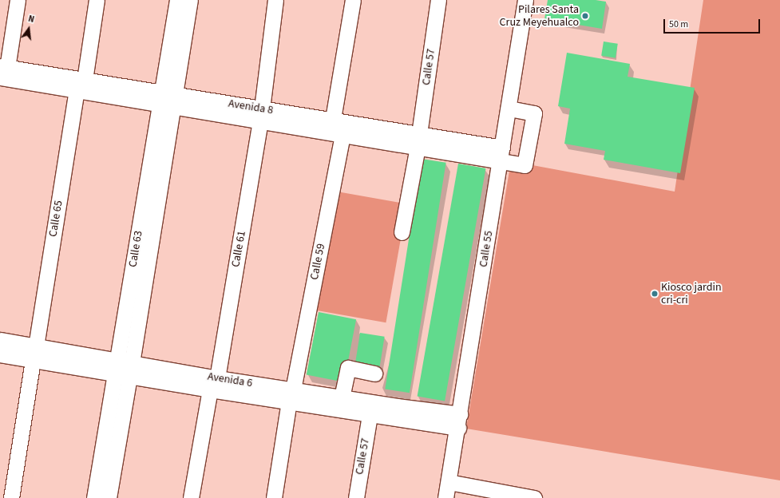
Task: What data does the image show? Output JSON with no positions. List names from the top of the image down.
{
  "streets": {
    "street": [
      "Calle 57",
      "Avenida 8",
      "Calle 65",
      "Calle 63",
      "Calle 61",
      "Calle 55",
      "Calle 59",
      "Avenida 6"
    ]
  },
  "crossings": [
    ["Calle 57", "Avenida 8"],
    ["Calle 57", "Avenida 6"],
    ["Avenida 8", "Calle 65"],
    ["Avenida 8", "Calle 63"],
    ["Avenida 8", "Calle 61"],
    ["Avenida 8", "Calle 55"],
    ["Avenida 8", "Calle 59"],
    ["Calle 65", "Avenida 6"],
    ["Calle 63", "Avenida 6"],
    ["Calle 61", "Avenida 6"],
    ["Calle 55", "Avenida 6"],
    ["Calle 59", "Avenida 6"]
  ],
  "places": ["Pilares Santa Cruz Meyehualco", "Kiosco jardin cri-cri"],
  "scale_bar": "50 m",
  "north": "top"
}
